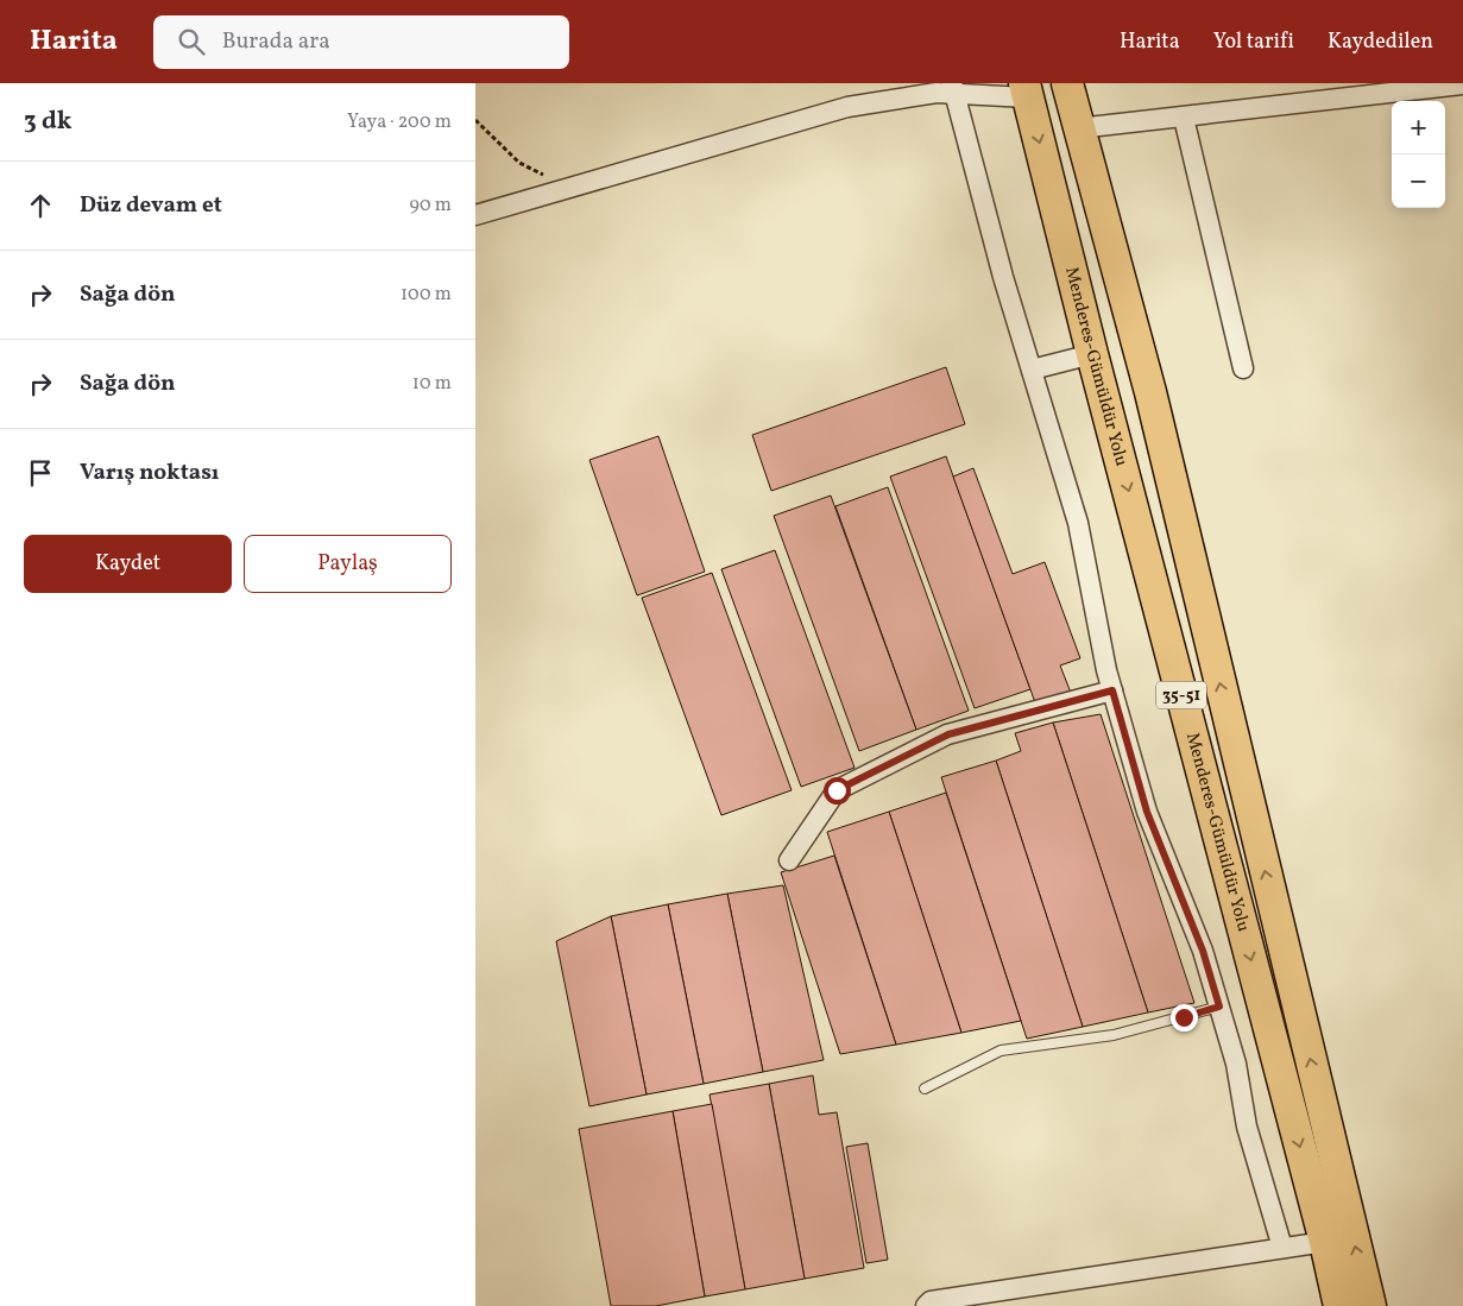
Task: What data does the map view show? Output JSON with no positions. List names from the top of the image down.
{
  "streets": {
    "main road": ["Menderes-Gümüldür Yolu", "35-51"]
  },
  "page": {
    "header": "Harita",
    "search": "Burada ara",
    "nav": ["Harita", "Yol tarifi", "Kaydedilen"],
    "heading": ["3 dk", "Yaya · 200 m"],
    "map_buttons": ["+", "−"],
    "list": [
      ["Düz devam et", "90 m"],
      ["Sağa dön", "100 m"],
      ["Sağa dön", "10 m"],
      "Varış noktası"
    ],
    "buttons": ["Kaydet", "Paylaş"]
  }
}
